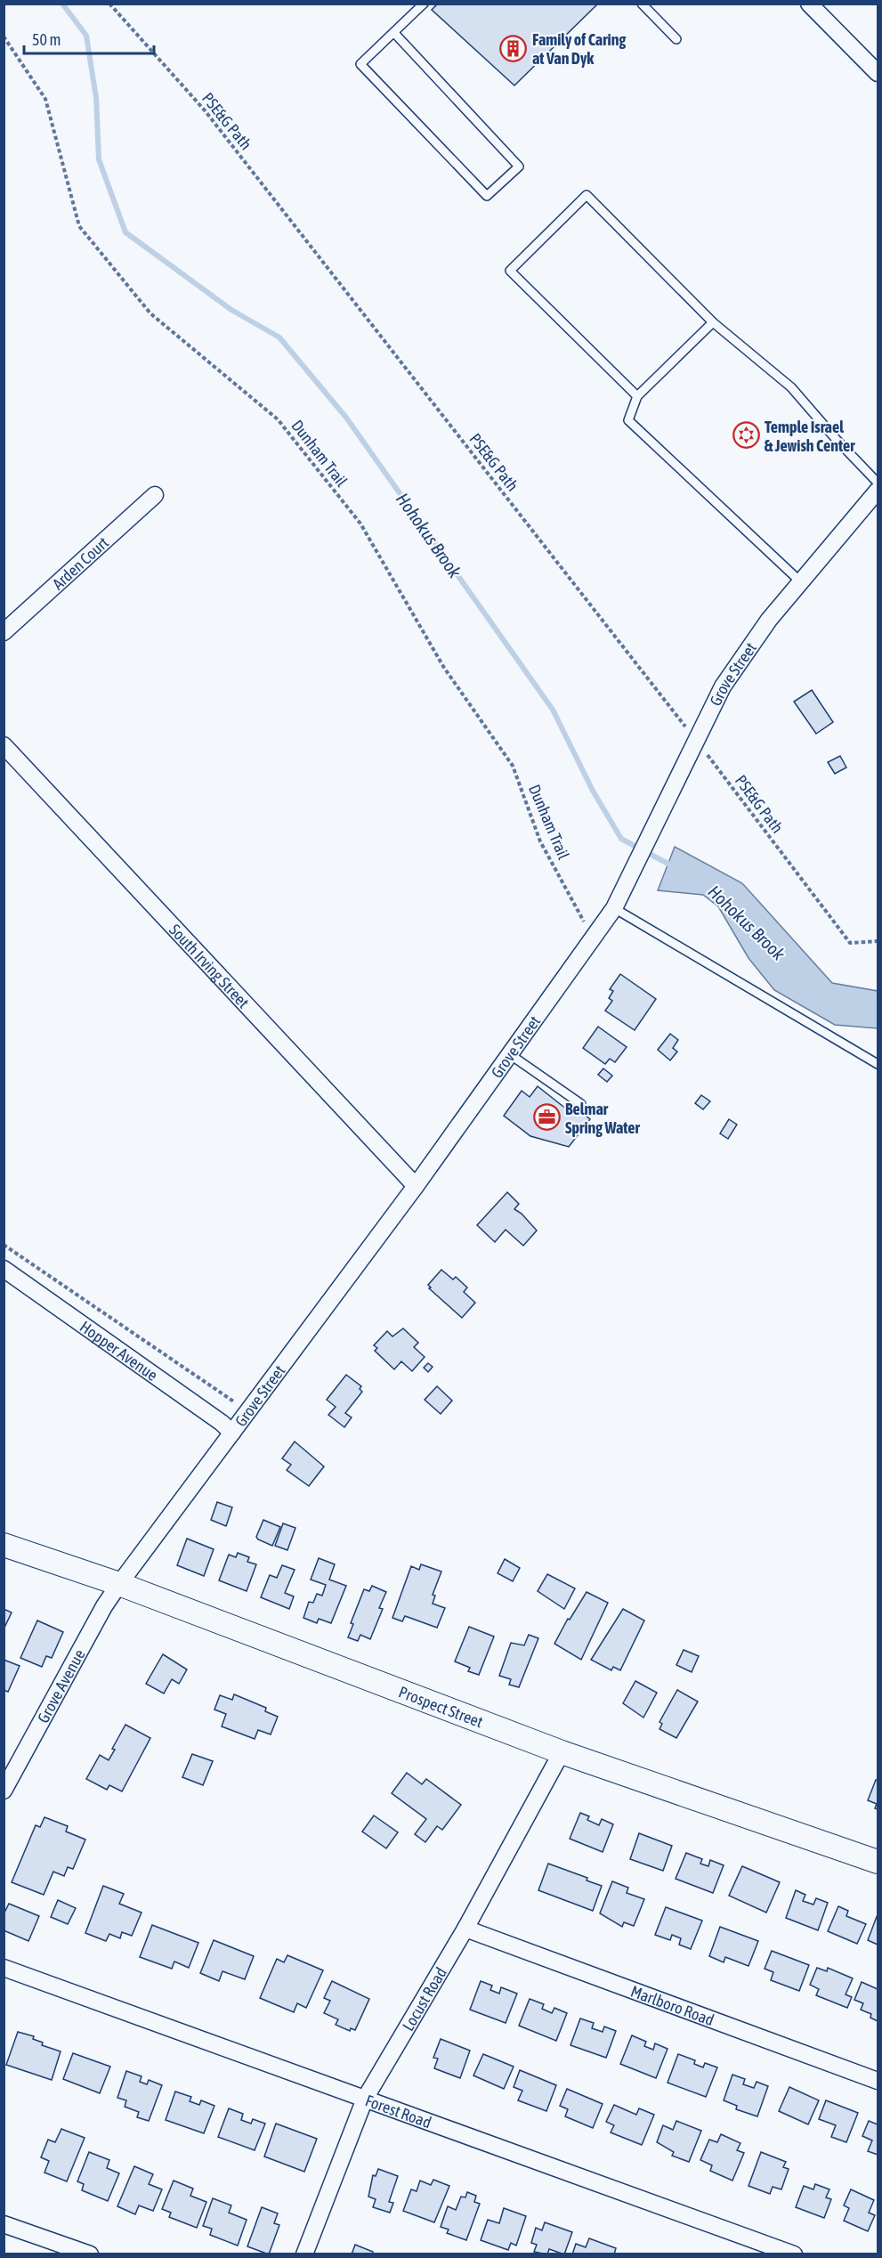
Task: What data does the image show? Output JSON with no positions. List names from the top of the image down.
{
  "streets": {
    "main road": ["Prospect Street"],
    "street": [
      "Arden Court",
      "Grove Street",
      "South Irving Street",
      "Hopper Avenue",
      "Grove Avenue",
      "Locust Road",
      "Marlboro Road",
      "Forest Road"
    ],
    "path": ["PSE&G Path", "Dunham Trail"]
  },
  "crossings": [
    ["PSE&G Path", "Grove Street"],
    ["Grove Street", "South Irving Street"],
    ["Grove Street", "Hopper Avenue"],
    ["Grove Street", "Grove Avenue"],
    ["Grove Street", "Prospect Street"],
    ["Grove Avenue", "Prospect Street"],
    ["Prospect Street", "Locust Road"],
    ["Locust Road", "Marlboro Road"],
    ["Locust Road", "Forest Road"]
  ],
  "water": ["Hohokus Brook"],
  "places": {
    "building": ["Family of Caring at Van Dyk"],
    "synagogue": ["Temple Israel & Jewish Center"],
    "office": ["Belmar Spring Water"]
  },
  "scale_bar": "50 m"
}
